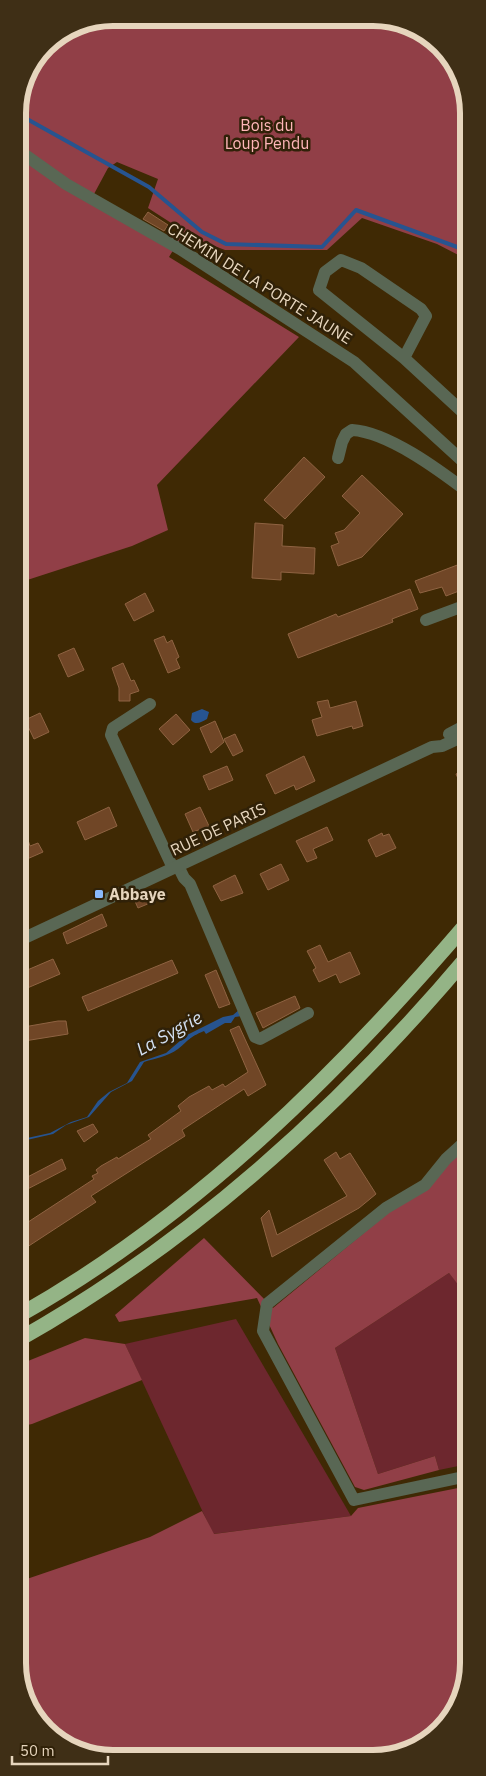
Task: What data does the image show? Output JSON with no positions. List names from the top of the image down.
{
  "streets": {
    "street": ["CHEMIN DE LA PORTE JAUNE", "RUE DE PARIS"]
  },
  "water": ["La Sygrie"],
  "parks": ["Bois du Loup Pendu"],
  "places": {
    "transit": ["Abbaye"]
  },
  "scale_bar": "50 m"
}
